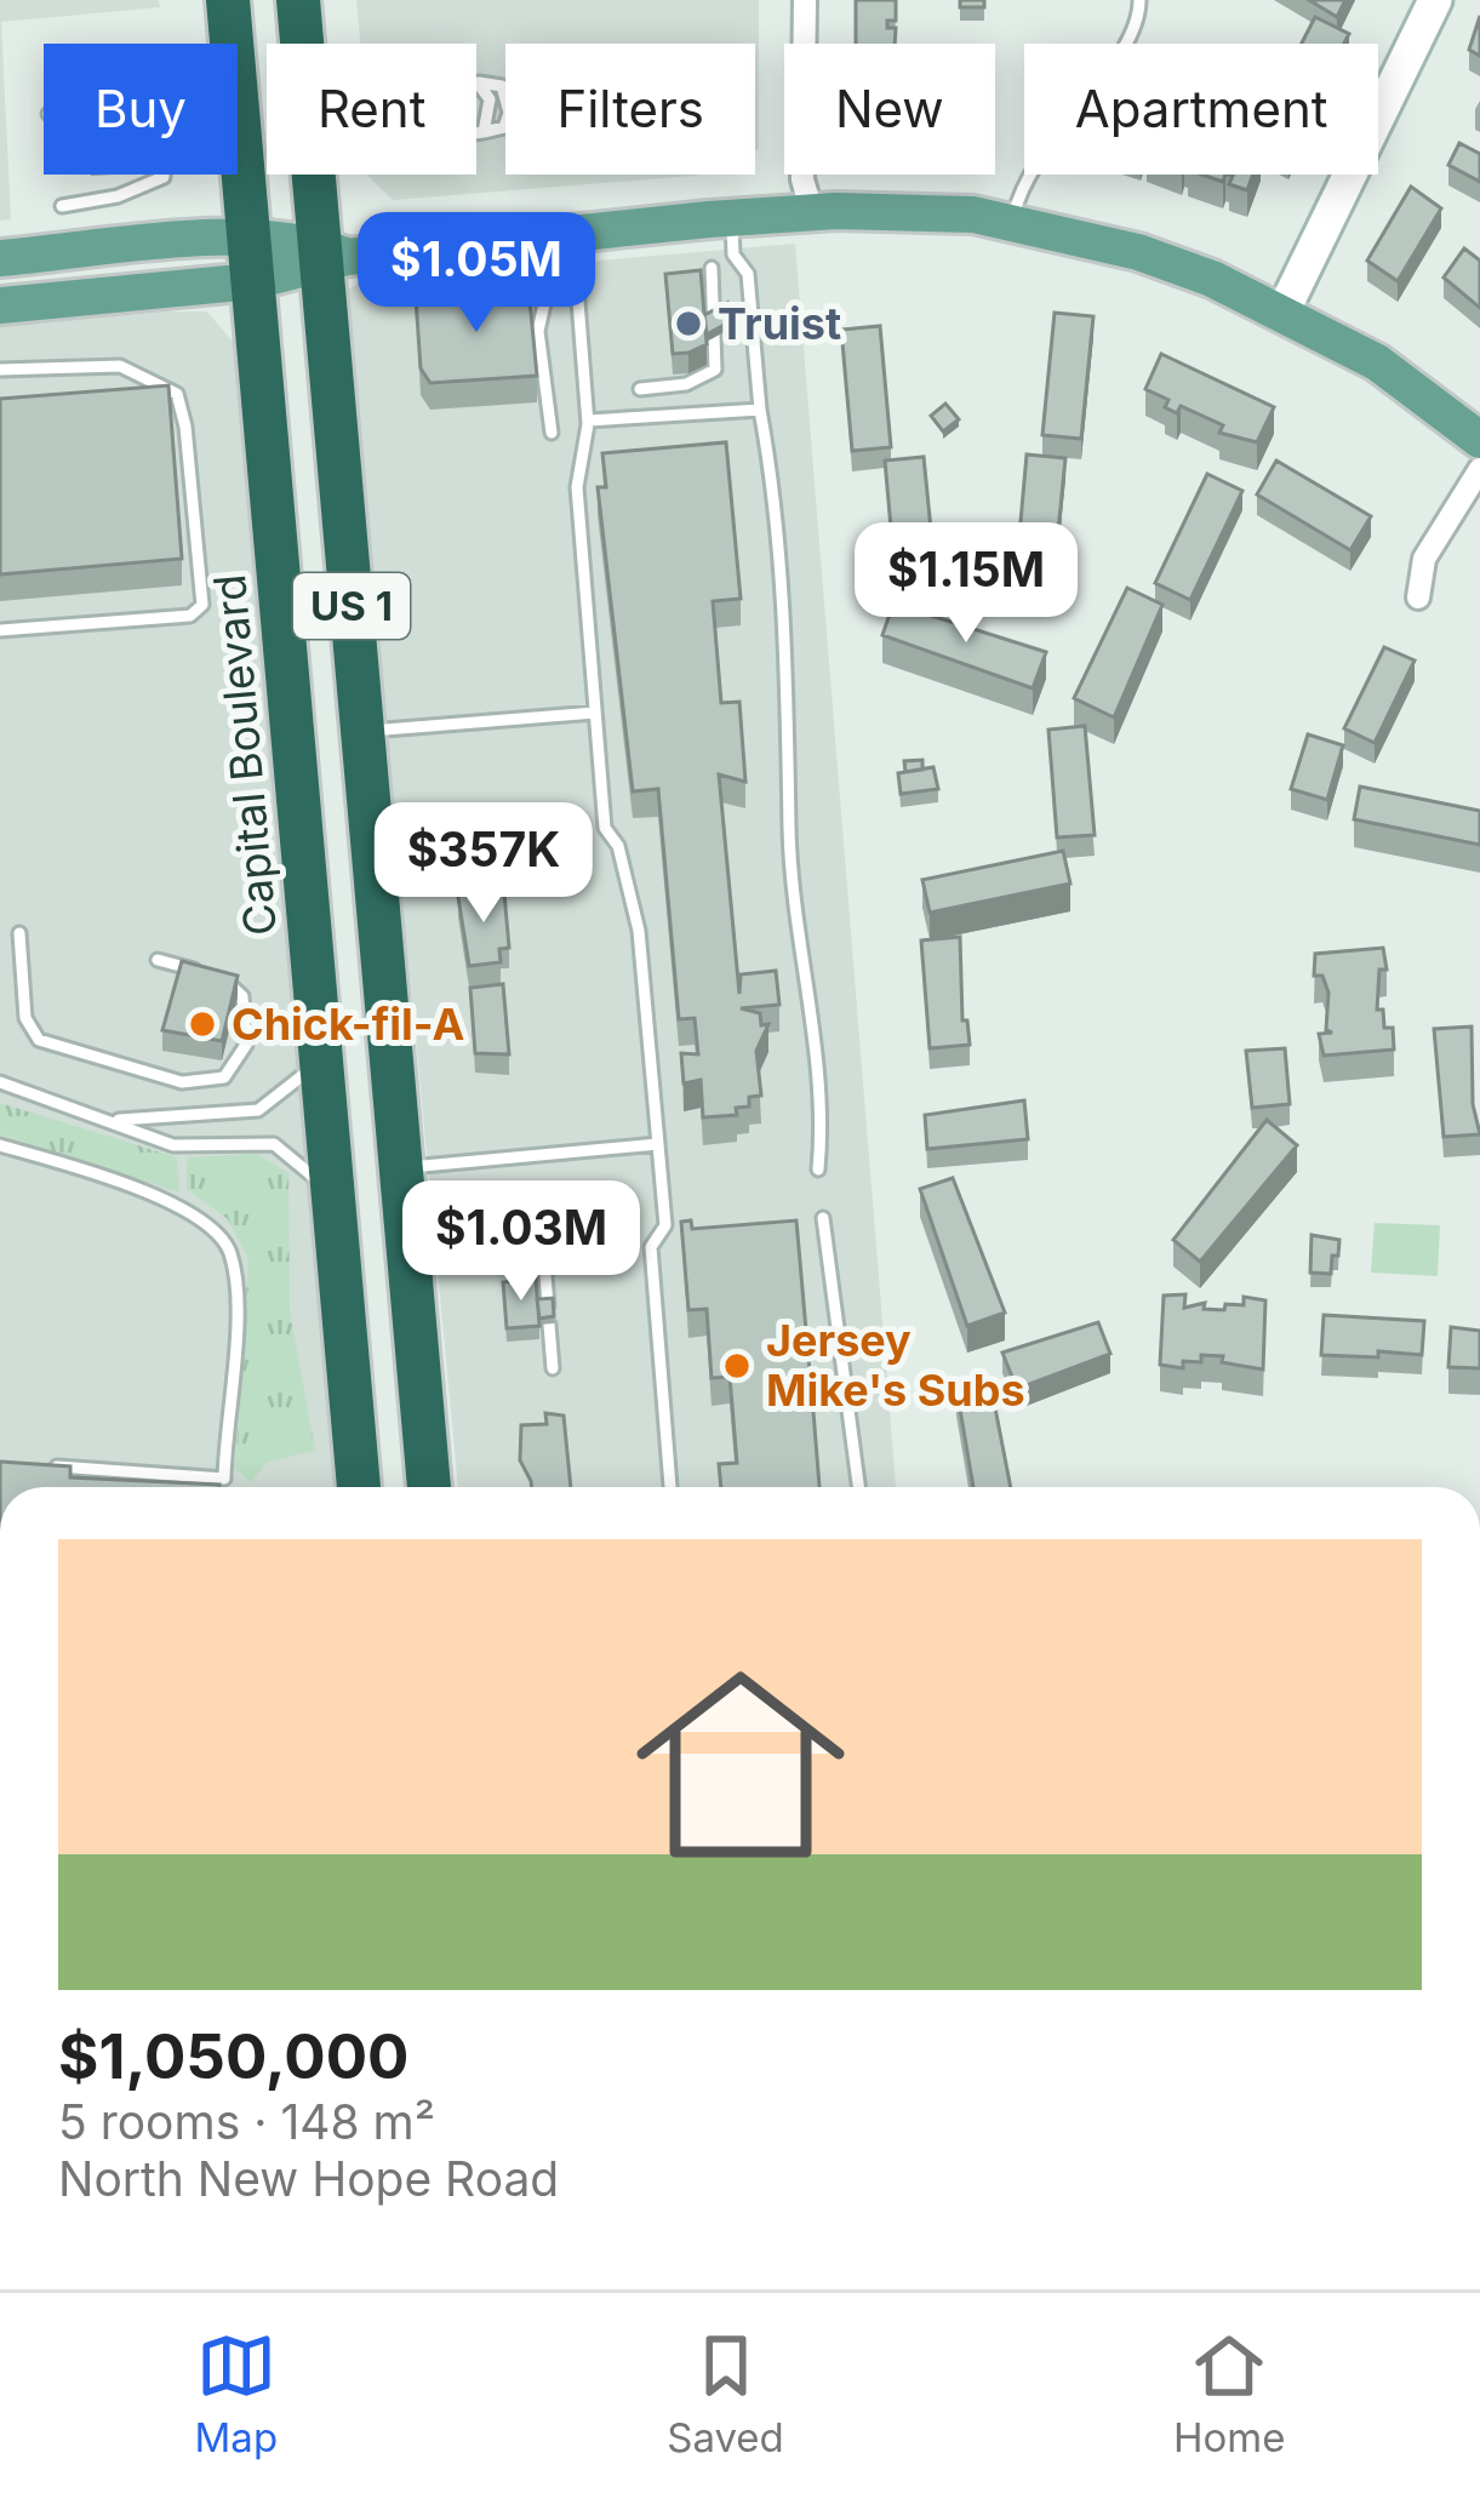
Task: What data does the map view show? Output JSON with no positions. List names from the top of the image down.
{
  "streets": {
    "highway": ["US 1", "Capital Boulevard"]
  },
  "places": ["Truist", "Chick-fil-A", "Jersey Mike's Subs"],
  "page": {
    "chip": [
      "Buy",
      "Rent",
      "Filters",
      "New",
      "Apartment"
    ],
    "price": [
      "$1.05M",
      "$1.15M",
      "$357K",
      "$1.03M"
    ],
    "list": [
      {
        "name": "$1,050,000",
        "note": "5 rooms · 148 m² · North New Hope Road"
      }
    ],
    "tabs": ["Map", "Saved", "Home"]
  }
}
